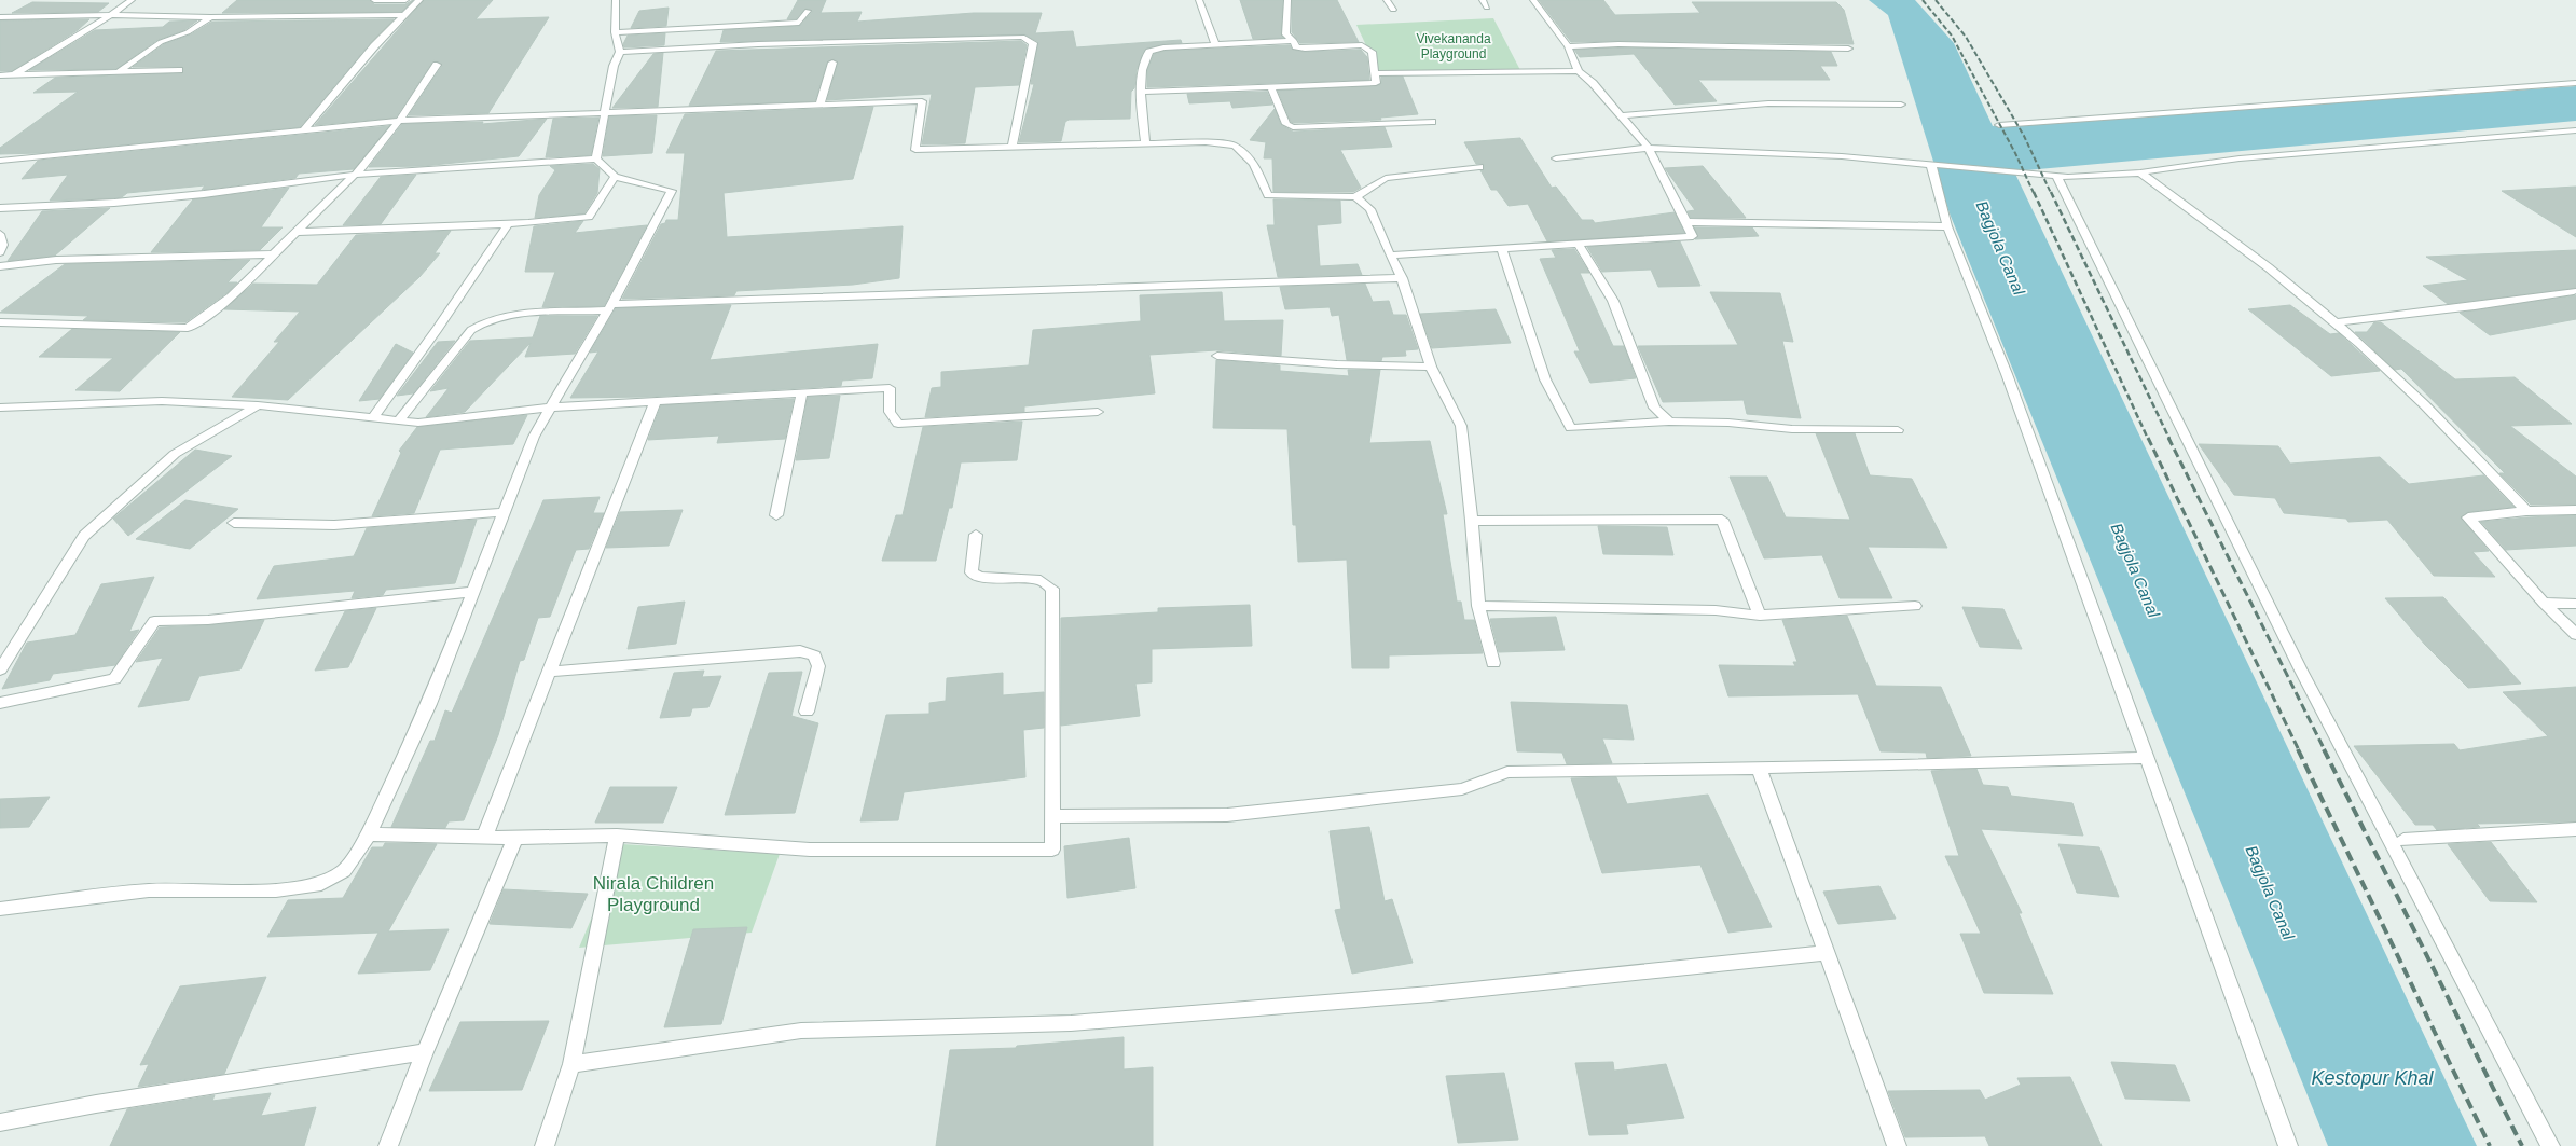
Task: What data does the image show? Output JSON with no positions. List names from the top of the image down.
{
  "water": ["Bagjola Canal", "Kestopur Khal"],
  "parks": ["Vivekananda Playground", "Nirala Children Playground"]
}
